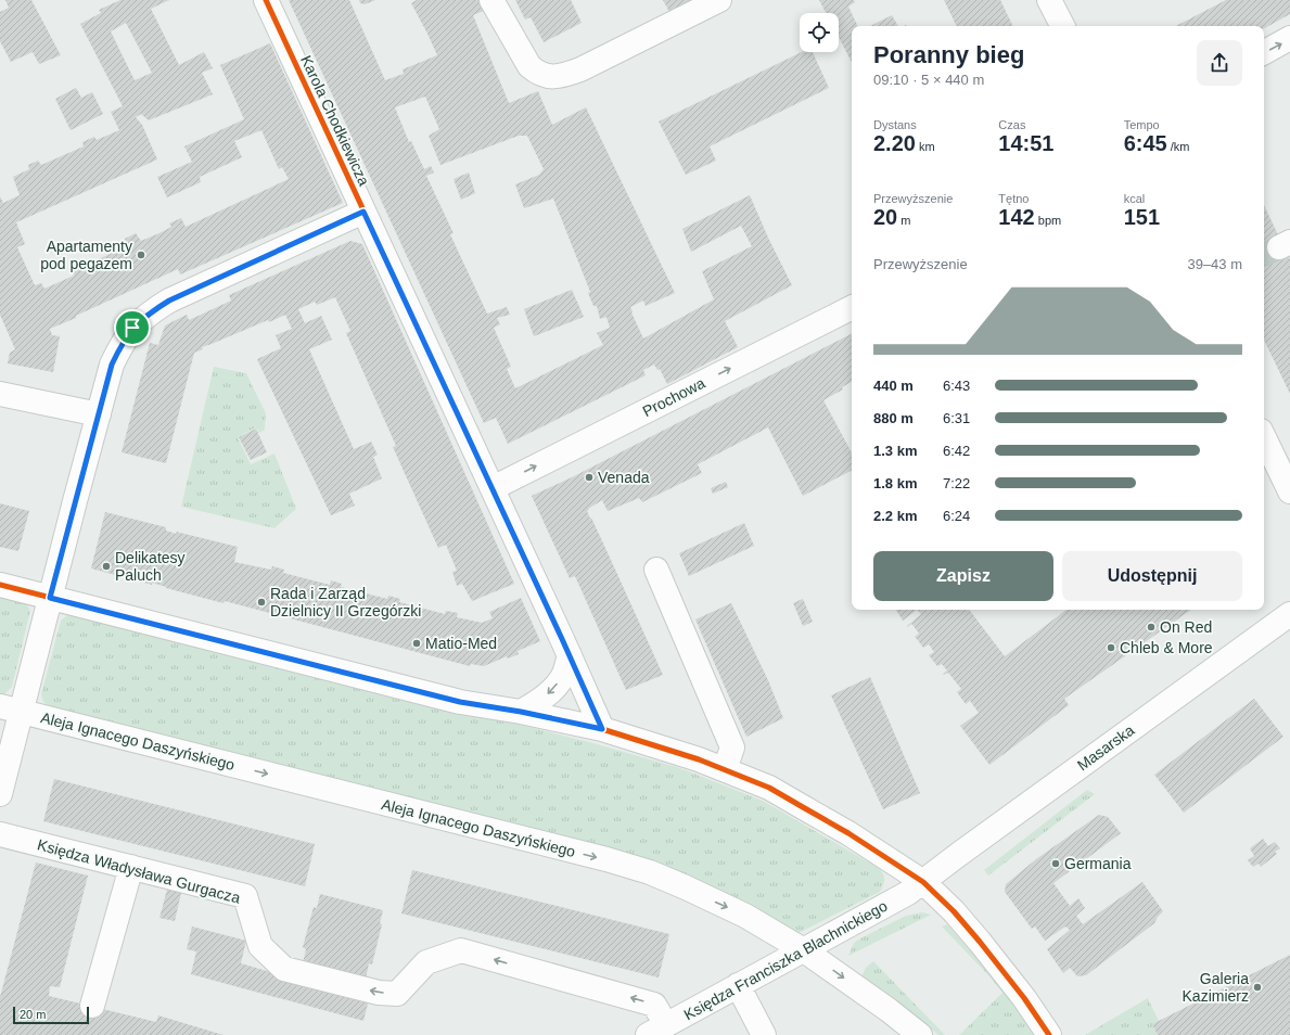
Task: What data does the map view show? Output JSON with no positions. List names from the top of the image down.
{
  "streets": {
    "street": [
      "Karola Chodkiewicza",
      "Prochowa",
      "Aleja Ignacego Daszyńskiego",
      "Masarska",
      "Księdza Władysława Gurgacza",
      "Księdza Franciszka Blachnickiego"
    ]
  },
  "crossings": [
    ["Karola Chodkiewicza", "Prochowa"],
    ["Aleja Ignacego Daszyńskiego", "Księdza Franciszka Blachnickiego"],
    ["Masarska", "Księdza Franciszka Blachnickiego"],
    ["Księdza Władysława Gurgacza", "Księdza Franciszka Blachnickiego"]
  ],
  "one_way": ["Prochowa", "Księdza Władysława Gurgacza"],
  "places": [
    "Apartamenty pod pegazem",
    "Venada",
    "Delikatesy Paluch",
    "Rada i Zarząd Dzielnicy II Grzegórzki",
    "On Red",
    "Matio-Med",
    "Chleb & More",
    "Germania",
    "Galeria Kazimierz"
  ],
  "scale_bar": "20 m",
  "page": {
    "heading": ["Poranny bieg", "09:10 · 5 × 440 m"],
    "stats": [
      ["Dystans", "2.20 km"],
      ["Czas", "14:51"],
      ["Tempo", "6:45 /km"],
      ["Przewyższenie", "20 m"],
      ["Tętno", "142 bpm"],
      ["kcal", "151"]
    ],
    "chart": ["Przewyższenie", "39–43 m"],
    "list": [
      {
        "name": "440 m",
        "note": "6:43"
      },
      {
        "name": "880 m",
        "note": "6:31"
      },
      {
        "name": "1.3 km",
        "note": "6:42"
      },
      {
        "name": "1.8 km",
        "note": "7:22"
      },
      {
        "name": "2.2 km",
        "note": "6:24"
      }
    ],
    "buttons": ["Zapisz", "Udostępnij"],
    "scale": "20 m"
  }
}
